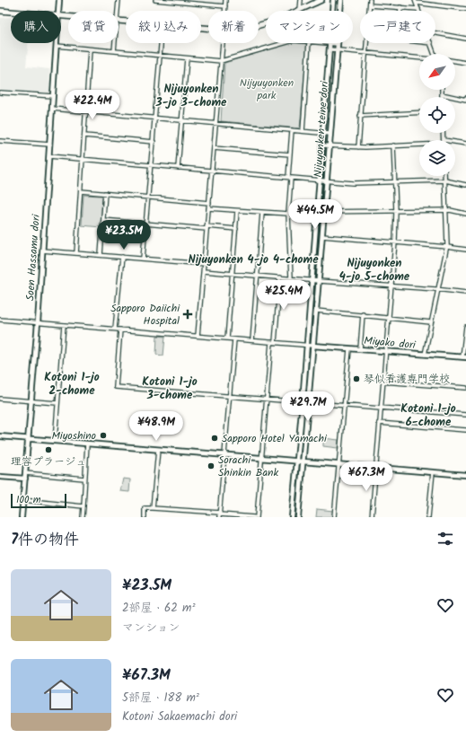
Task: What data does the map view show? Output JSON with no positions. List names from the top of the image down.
{
  "streets": {
    "street": ["Nijuyonken teine dori", "Soen Hassamu dori", "Miyako dori"]
  },
  "crossings": [
    ["Nijuyonken teine dori", "Miyako dori"]
  ],
  "districts": [
    "Nijuyonken 3-jo 3-chome",
    "Nijuyonken 4-jo 4-chome",
    "Nijuyonken 4-jo 5-chome",
    "Kotoni 1-jo 2-chome",
    "Kotoni 1-jo 3-chome",
    "Kotoni 1-jo 6-chome"
  ],
  "parks": ["Nijyuyonken park"],
  "places": {
    "health": ["Sapporo Daiichi Hospital"],
    "other": [
      "琴似看護専門学校",
      "Miyoshino",
      "Sapporo Hotel Yamachi",
      "理容プラージュ",
      "Sorachi Shinkin Bank"
    ]
  },
  "scale_bar": "100 m",
  "north": "bottom left",
  "page": {
    "chip": [
      "購入",
      "賃貸",
      "絞り込み",
      "新着",
      "マンション",
      "一戸建て"
    ],
    "price": [
      "¥22.4M",
      "¥44.5M",
      "¥23.5M",
      "¥25.4M",
      "¥29.7M",
      "¥48.9M",
      "¥67.3M"
    ],
    "scale": "100 m",
    "heading": "7件の物件",
    "list": [
      {
        "name": "¥23.5M",
        "note": "2部屋 · 62 m² · マンション"
      },
      {
        "name": "¥67.3M",
        "note": "5部屋 · 188 m² · Kotoni Sakaemachi dori"
      }
    ]
  }
}
